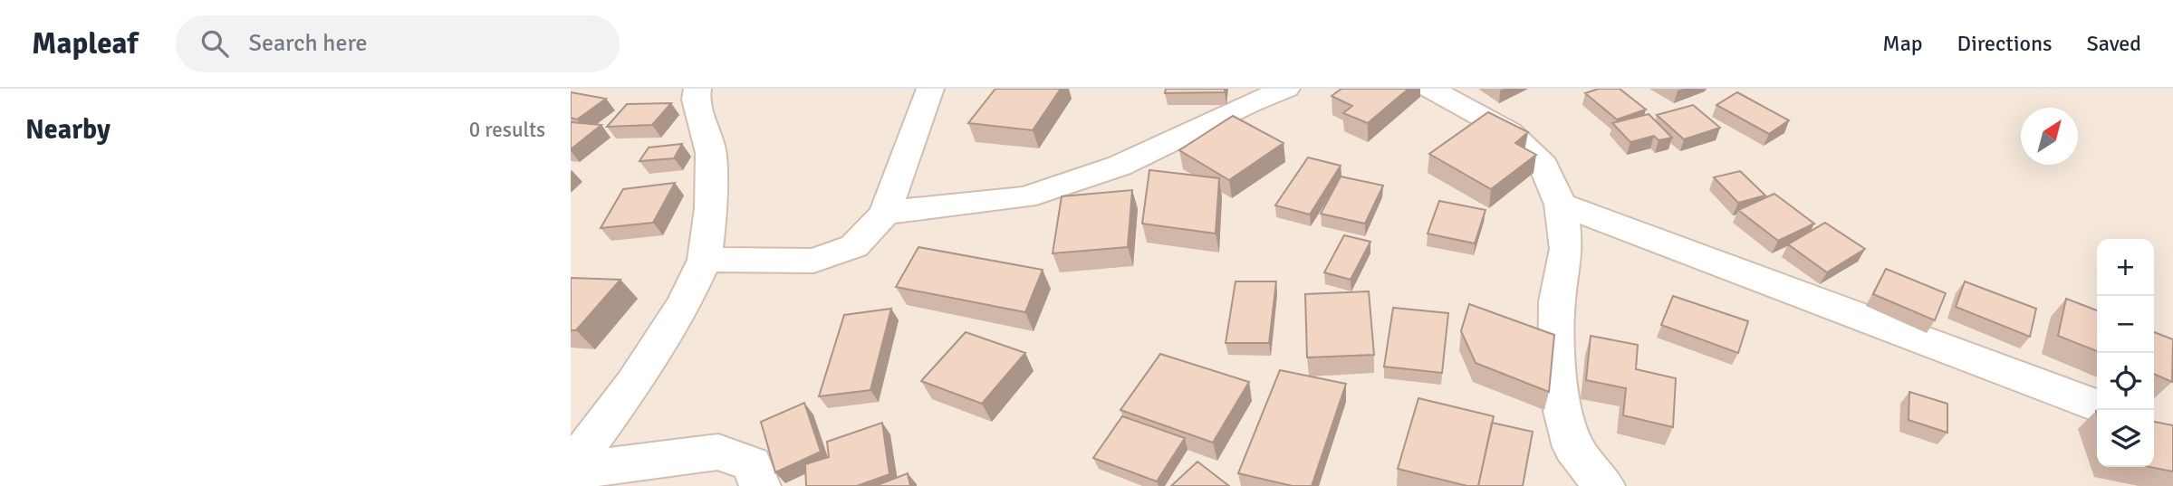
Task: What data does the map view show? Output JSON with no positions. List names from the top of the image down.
{
  "north": "top right",
  "page": {
    "header": "Mapleaf",
    "search": "Search here",
    "nav": ["Map", "Directions", "Saved"],
    "heading": ["Nearby", "0 results"],
    "map_buttons": ["+", "−"]
  }
}
